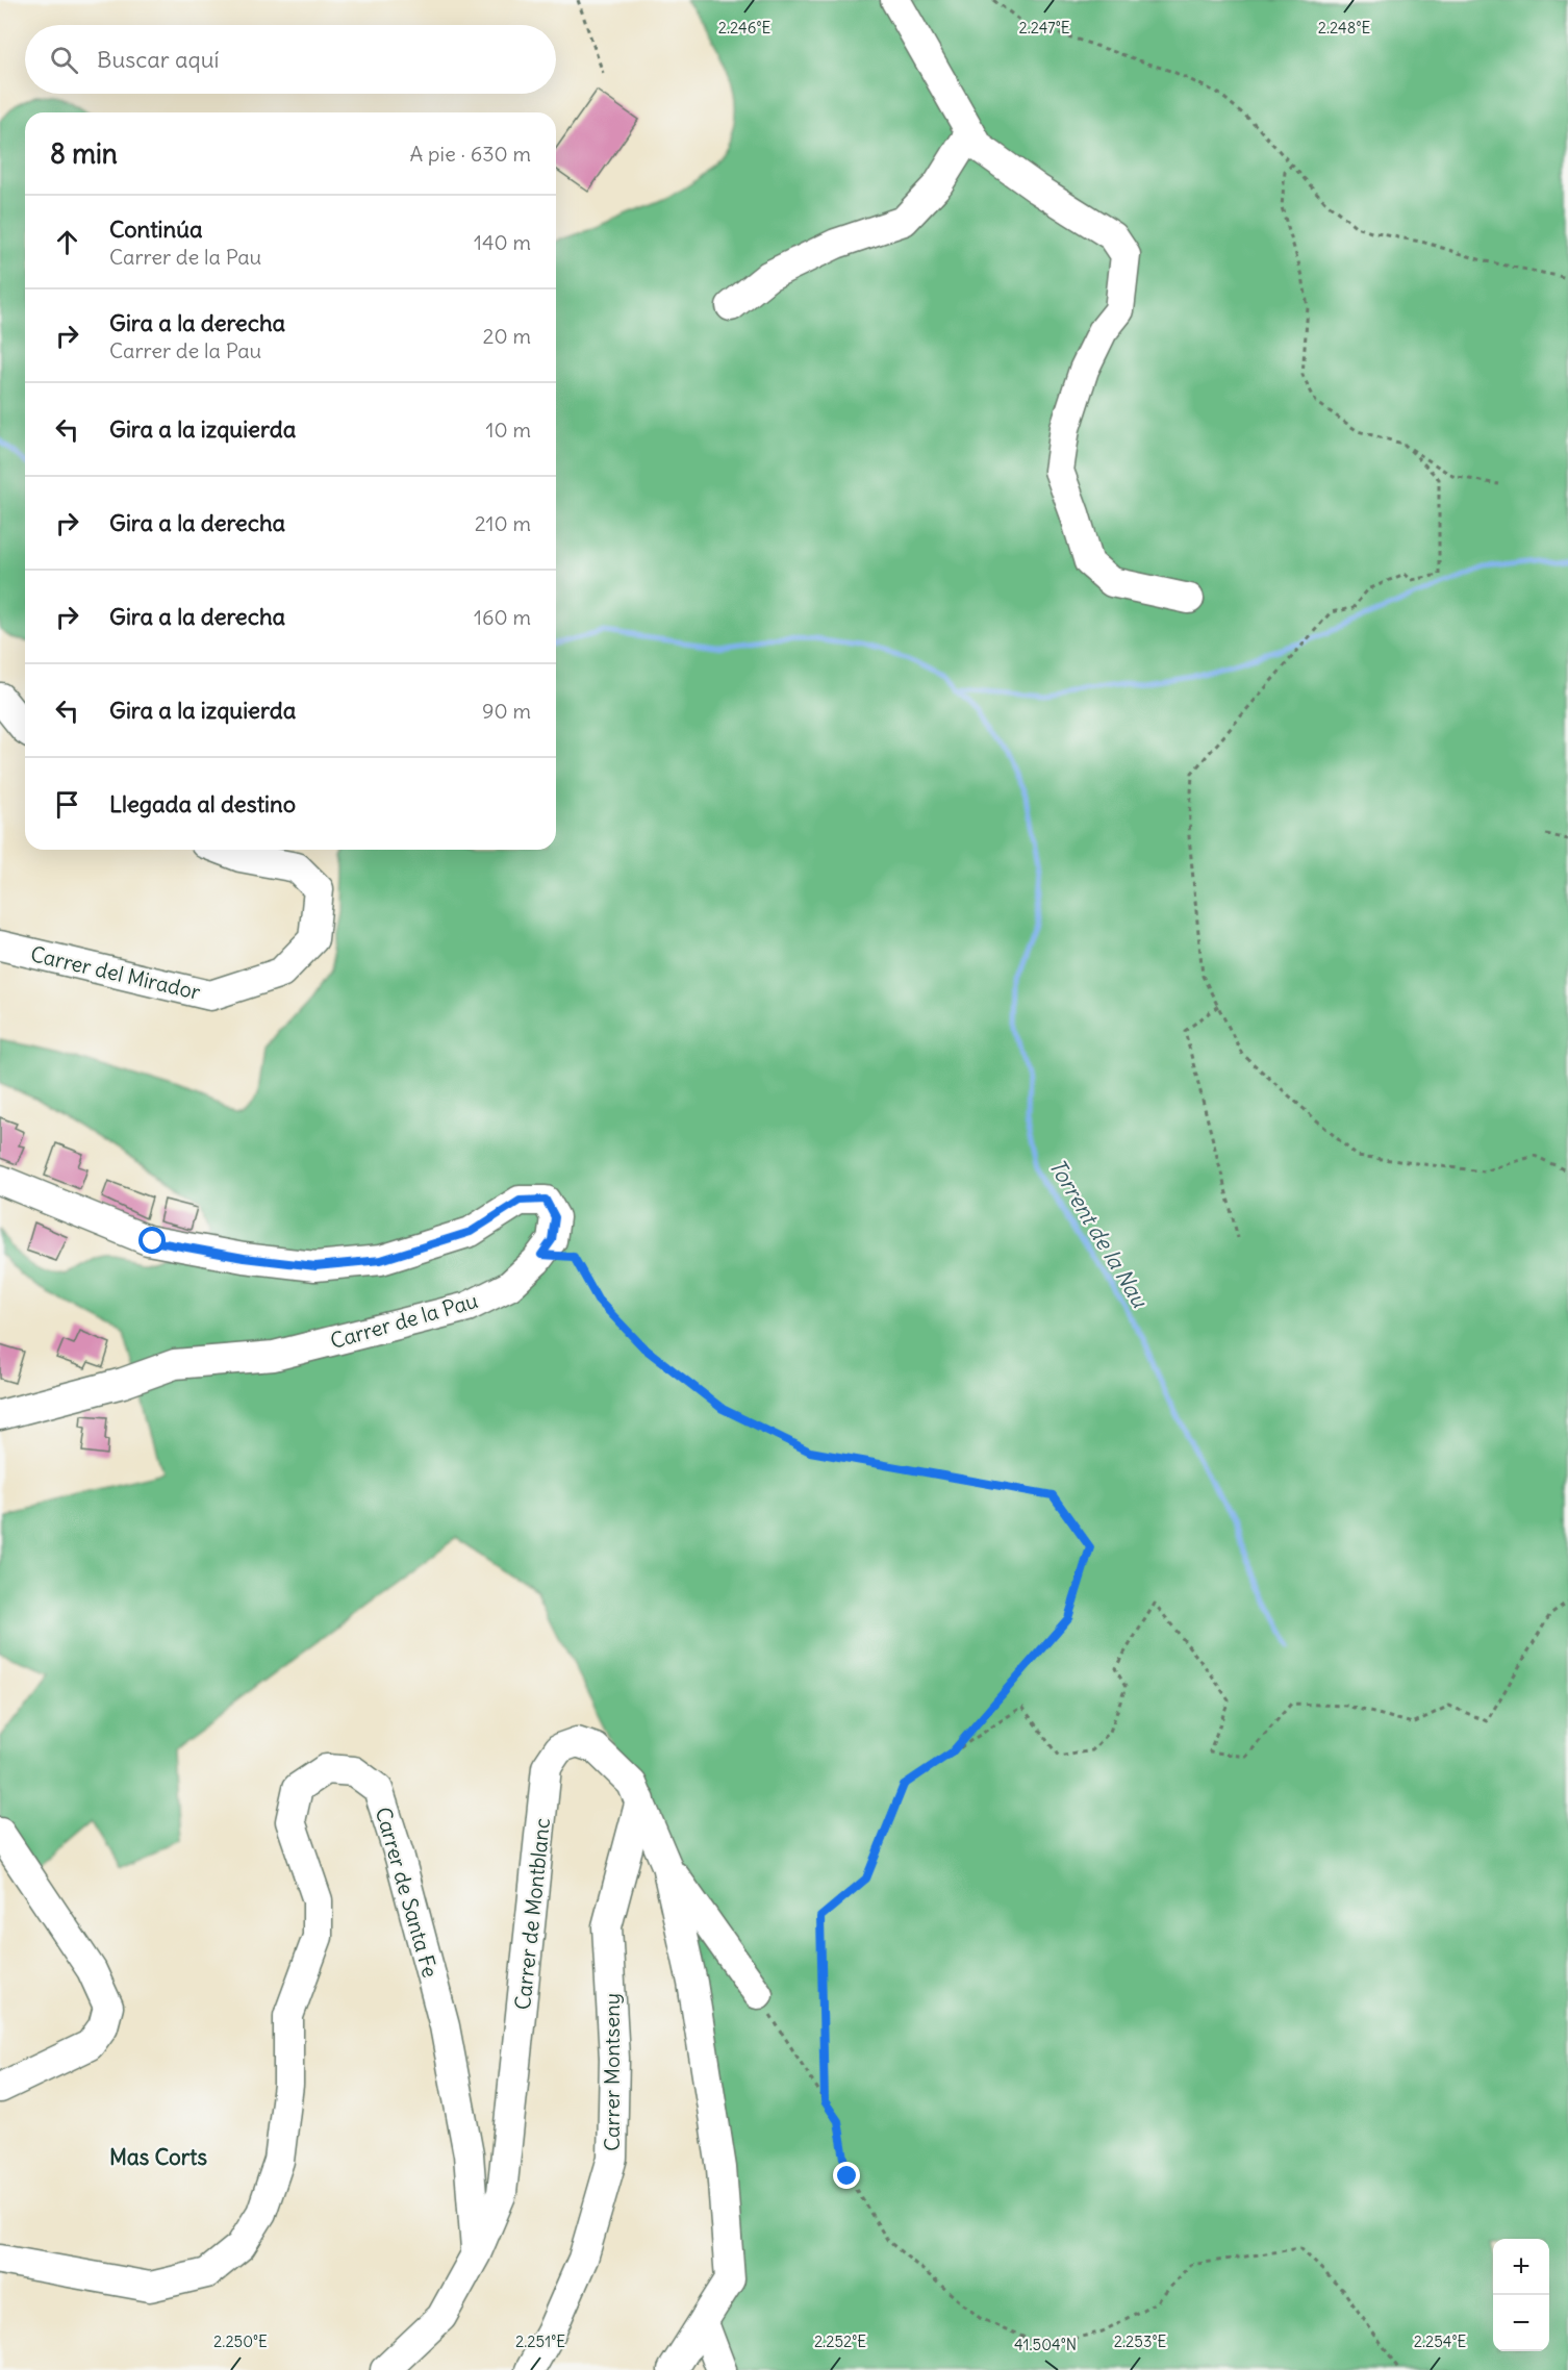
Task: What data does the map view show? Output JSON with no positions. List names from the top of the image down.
{
  "streets": {
    "street": [
      "Carrer del Mirador",
      "Carrer de la Pau",
      "Carrer de Santa Fe",
      "Carrer de Montblanc",
      "Carrer Montseny"
    ]
  },
  "crossings": [
    ["Carrer de Santa Fe", "Carrer de Montblanc"],
    ["Carrer de Montblanc", "Carrer Montseny"]
  ],
  "districts": ["Mas Corts"],
  "water": ["Torrent de la Nau"],
  "page": {
    "search": "Buscar aquí",
    "heading": ["8 min", "A pie · 630 m"],
    "list": [
      ["Continúa", "Carrer de la Pau", "140 m"],
      ["Gira a la derecha", "Carrer de la Pau", "20 m"],
      ["Gira a la izquierda", "10 m"],
      ["Gira a la derecha", "210 m"],
      ["Gira a la derecha", "160 m"],
      ["Gira a la izquierda", "90 m"],
      "Llegada al destino"
    ],
    "map_buttons": ["+", "−"]
  },
  "coordinates": [
    "2.246°E",
    "2.247°E",
    "2.248°E",
    "2.250°E",
    "2.251°E",
    "2.252°E",
    "2.253°E",
    "2.254°E",
    "41.504°N"
  ]
}
